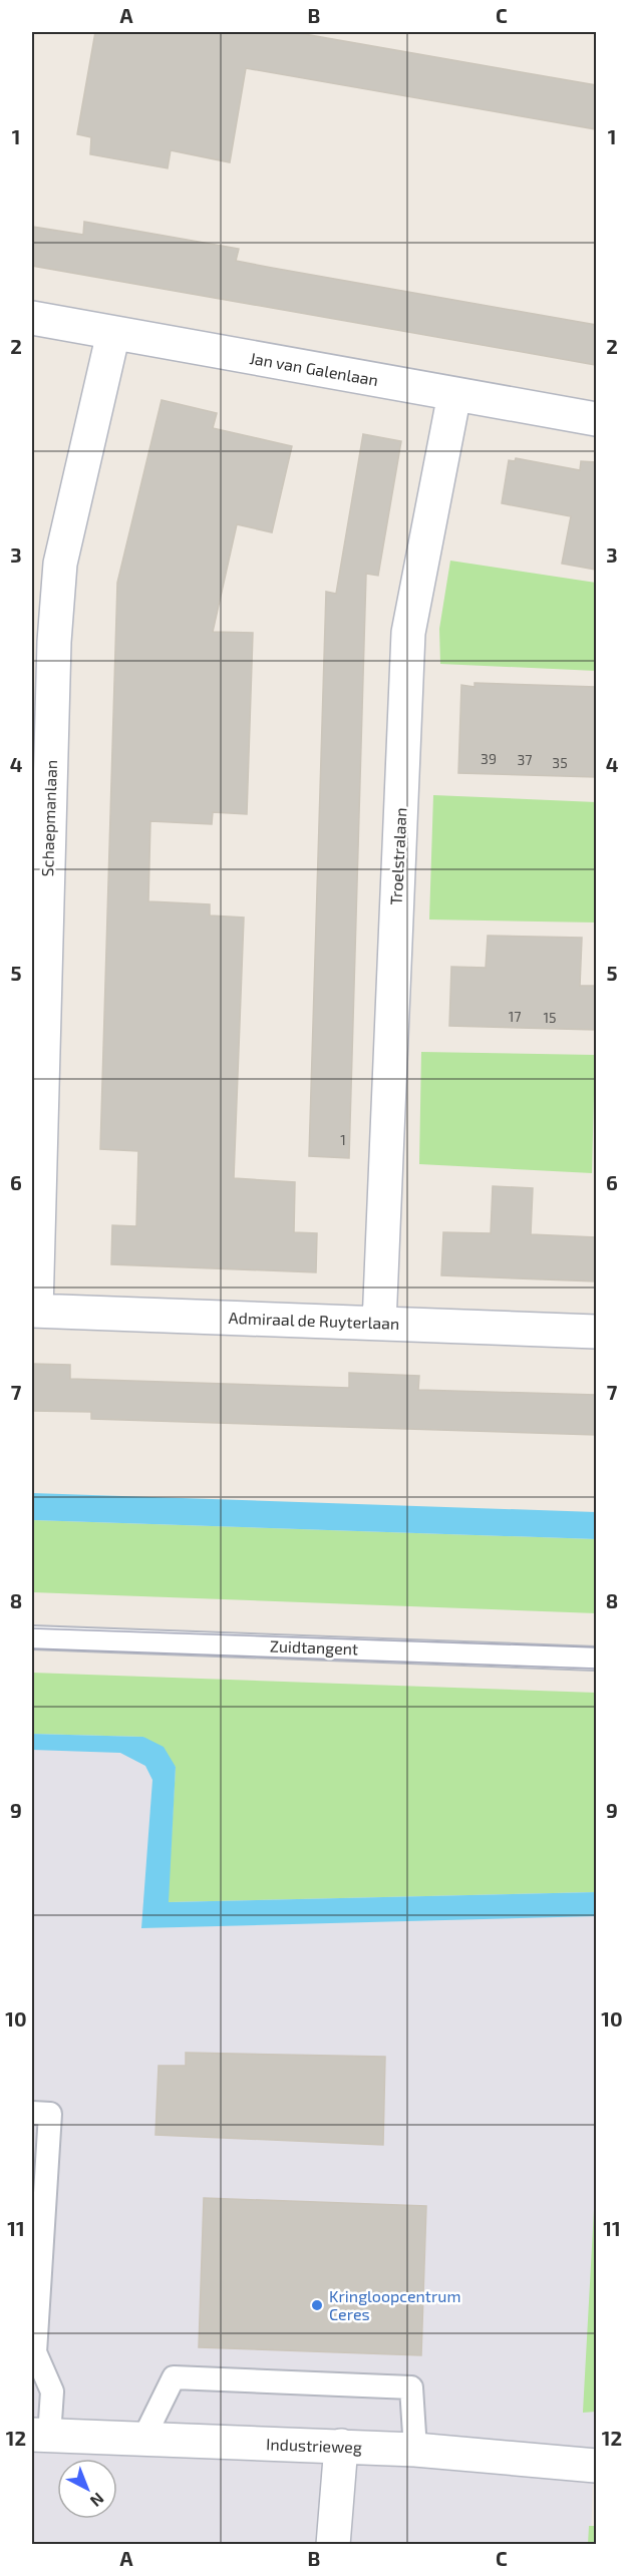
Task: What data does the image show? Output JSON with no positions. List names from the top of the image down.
{
  "streets": {
    "street": [
      "Jan van Galenlaan",
      "Schaepmanlaan",
      "Troelstralaan",
      "Admiraal de Ruyterlaan",
      "Industrieweg"
    ],
    "lane": ["Zuidtangent"]
  },
  "crossings": [
    ["Jan van Galenlaan", "Schaepmanlaan"],
    ["Jan van Galenlaan", "Troelstralaan"],
    ["Schaepmanlaan", "Admiraal de Ruyterlaan"],
    ["Troelstralaan", "Admiraal de Ruyterlaan"]
  ],
  "places": ["Kringloopcentrum Ceres"],
  "house_numbers": [
    "39",
    "37",
    "35",
    "17",
    "15",
    "1"
  ],
  "north": "bottom right",
  "grid": {
    "columns": ["A", "B", "C"],
    "rows": [
      "1",
      "2",
      "3",
      "4",
      "5",
      "6",
      "7",
      "8",
      "9",
      "10",
      "11",
      "12"
    ]
  }
}
